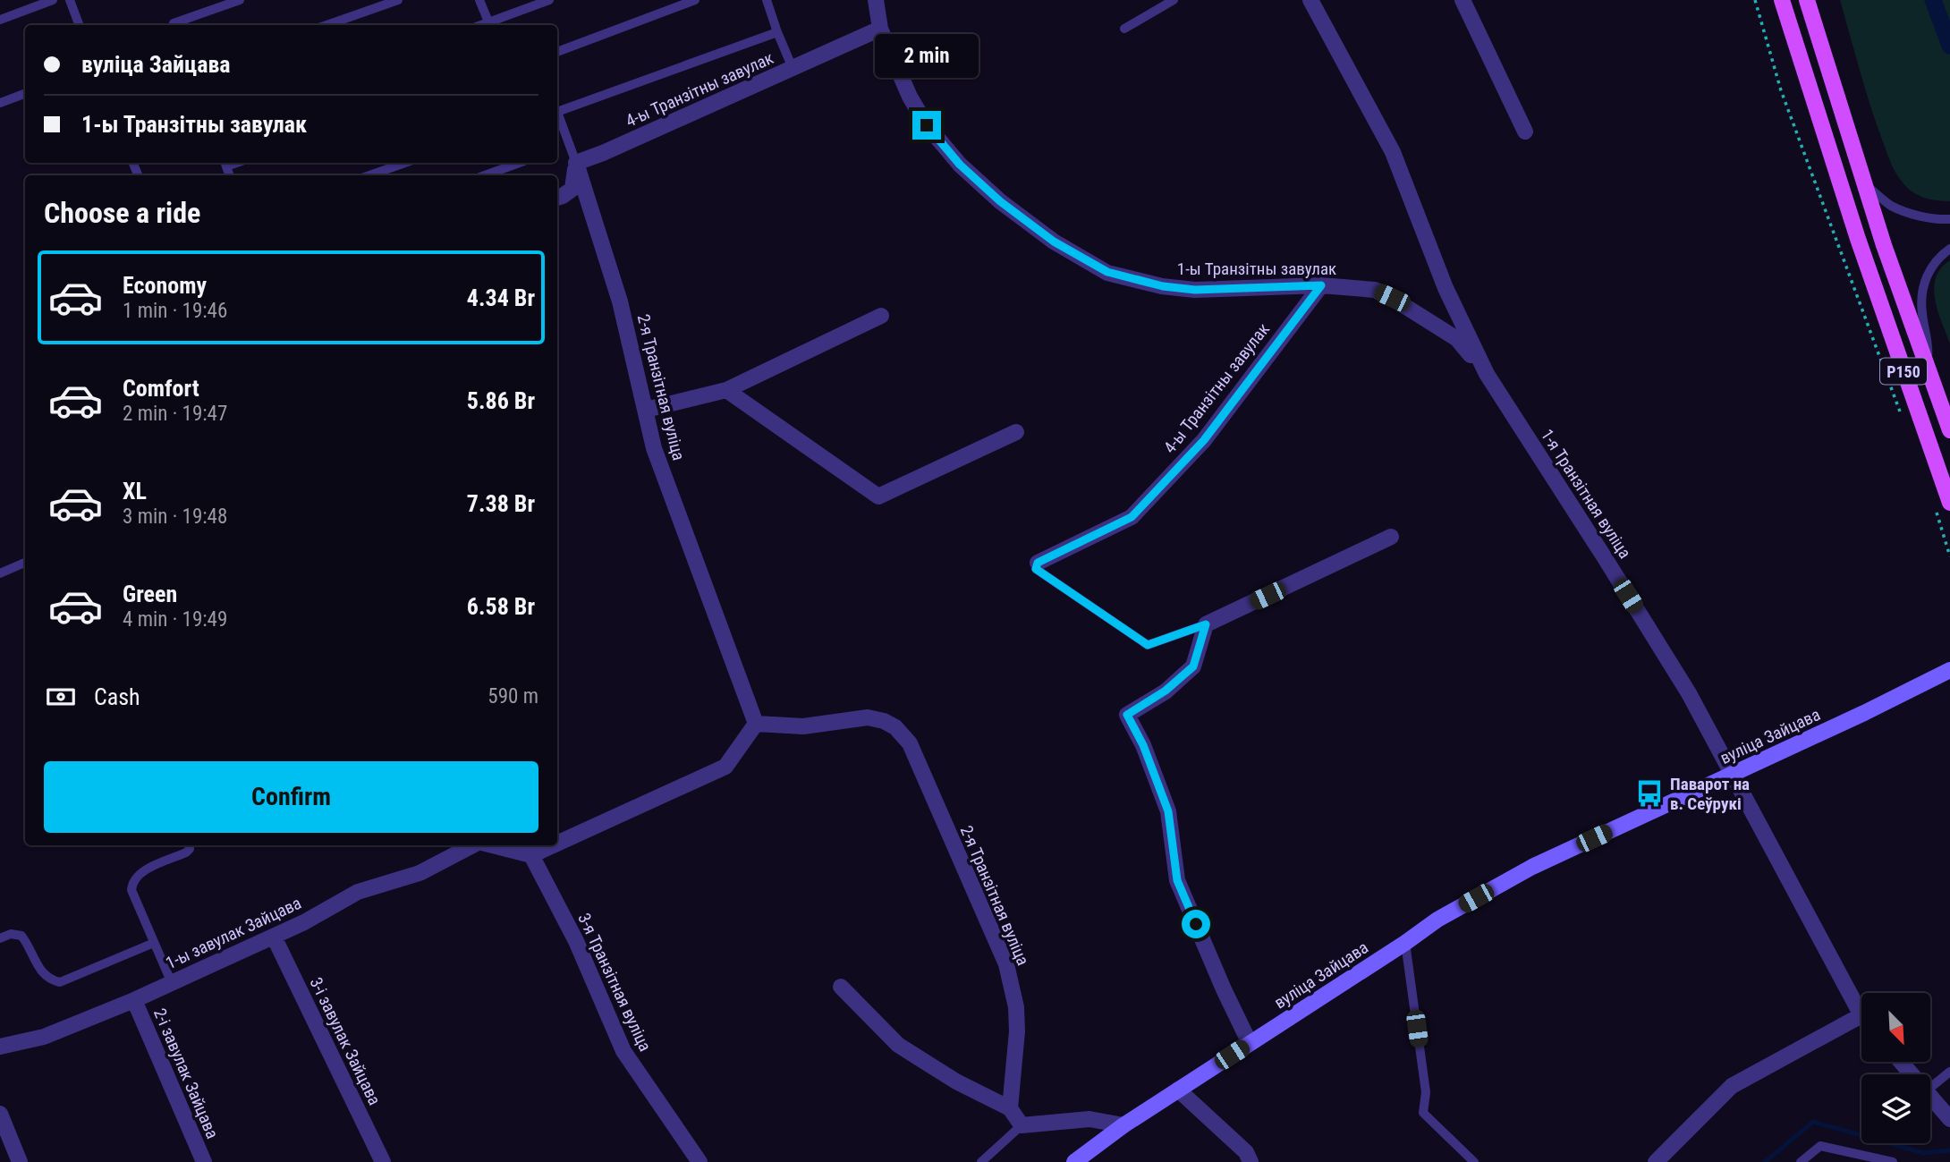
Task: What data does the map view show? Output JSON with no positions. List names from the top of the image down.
{
  "streets": {
    "main road": ["Р150"],
    "street": [
      "4-ы Транзітны завулак",
      "1-ы Транзітны завулак",
      "2-я Транзітная вуліца",
      "1-я Транзітная вуліца",
      "вуліца Зайцава",
      "1-ы завулак Зайцава",
      "3-я Транзітная вуліца",
      "3-і завулак Зайцава",
      "2-і завулак Зайцава"
    ]
  },
  "crossings": [
    ["4-ы Транзітны завулак", "1-ы Транзітны завулак"],
    ["4-ы Транзітны завулак", "2-я Транзітная вуліца"],
    ["1-ы Транзітны завулак", "1-я Транзітная вуліца"],
    ["1-я Транзітная вуліца", "вуліца Зайцава"],
    ["1-ы завулак Зайцава", "3-і завулак Зайцава"],
    ["1-ы завулак Зайцава", "2-і завулак Зайцава"]
  ],
  "places": {
    "bus stop": ["Паварот на в. Сеўрукі"]
  },
  "north": "bottom right",
  "page": {
    "banner": ["вуліца Зайцава", "1-ы Транзітны завулак"],
    "bubble": "2 min",
    "heading": "Choose a ride",
    "list": [
      {
        "name": "Economy",
        "note": "1 min · 19:46",
        "value": "4.34 Br"
      },
      {
        "name": "Comfort",
        "note": "2 min · 19:47",
        "value": "5.86 Br"
      },
      {
        "name": "XL",
        "note": "3 min · 19:48",
        "value": "7.38 Br"
      },
      {
        "name": "Green",
        "note": "4 min · 19:49",
        "value": "6.58 Br"
      }
    ],
    "pay": ["Cash", "590 m"],
    "buttons": "Confirm"
  }
}
